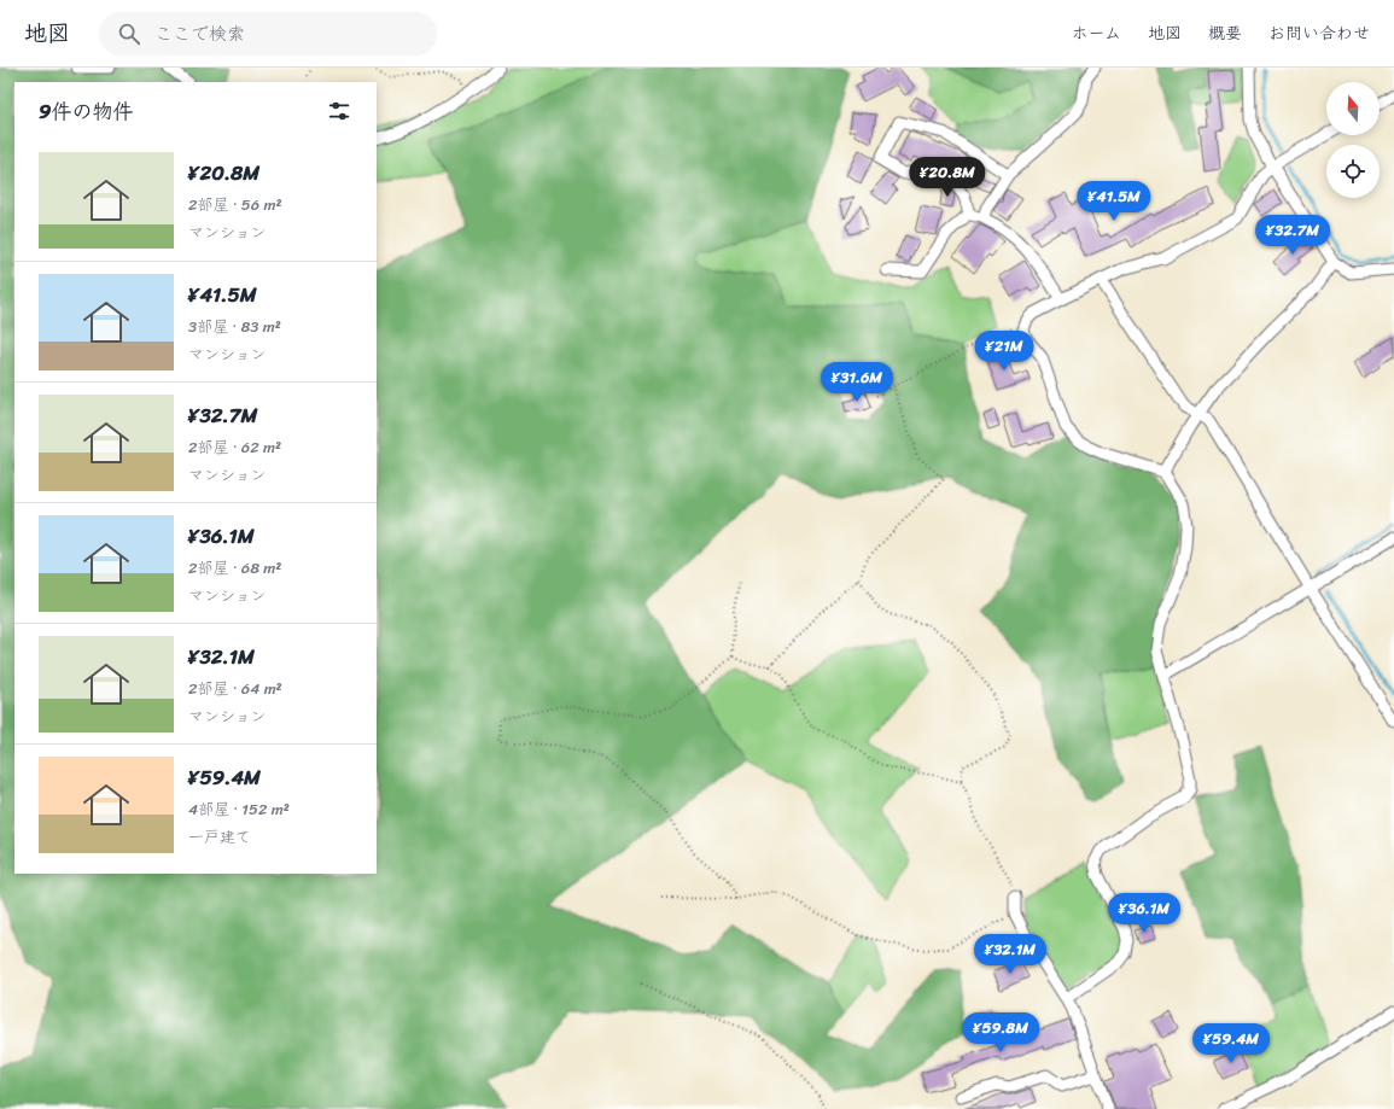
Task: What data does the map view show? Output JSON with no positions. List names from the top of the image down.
{
  "north": "top",
  "page": {
    "header": "地図",
    "search": "ここで検索",
    "nav": [
      "ホーム",
      "地図",
      "概要",
      "お問い合わせ"
    ],
    "heading": "9件の物件",
    "list": [
      {
        "name": "¥20.8M",
        "note": "2部屋 · 56 m² · マンション"
      },
      {
        "name": "¥41.5M",
        "note": "3部屋 · 83 m² · マンション"
      },
      {
        "name": "¥32.7M",
        "note": "2部屋 · 62 m² · マンション"
      },
      {
        "name": "¥36.1M",
        "note": "2部屋 · 68 m² · マンション"
      },
      {
        "name": "¥32.1M",
        "note": "2部屋 · 64 m² · マンション"
      },
      {
        "name": "¥59.4M",
        "note": "4部屋 · 152 m² · 一戸建て"
      }
    ],
    "price": [
      "¥20.8M",
      "¥41.5M",
      "¥32.7M",
      "¥21M",
      "¥31.6M",
      "¥36.1M",
      "¥32.1M",
      "¥59.8M",
      "¥59.4M"
    ]
  }
}
